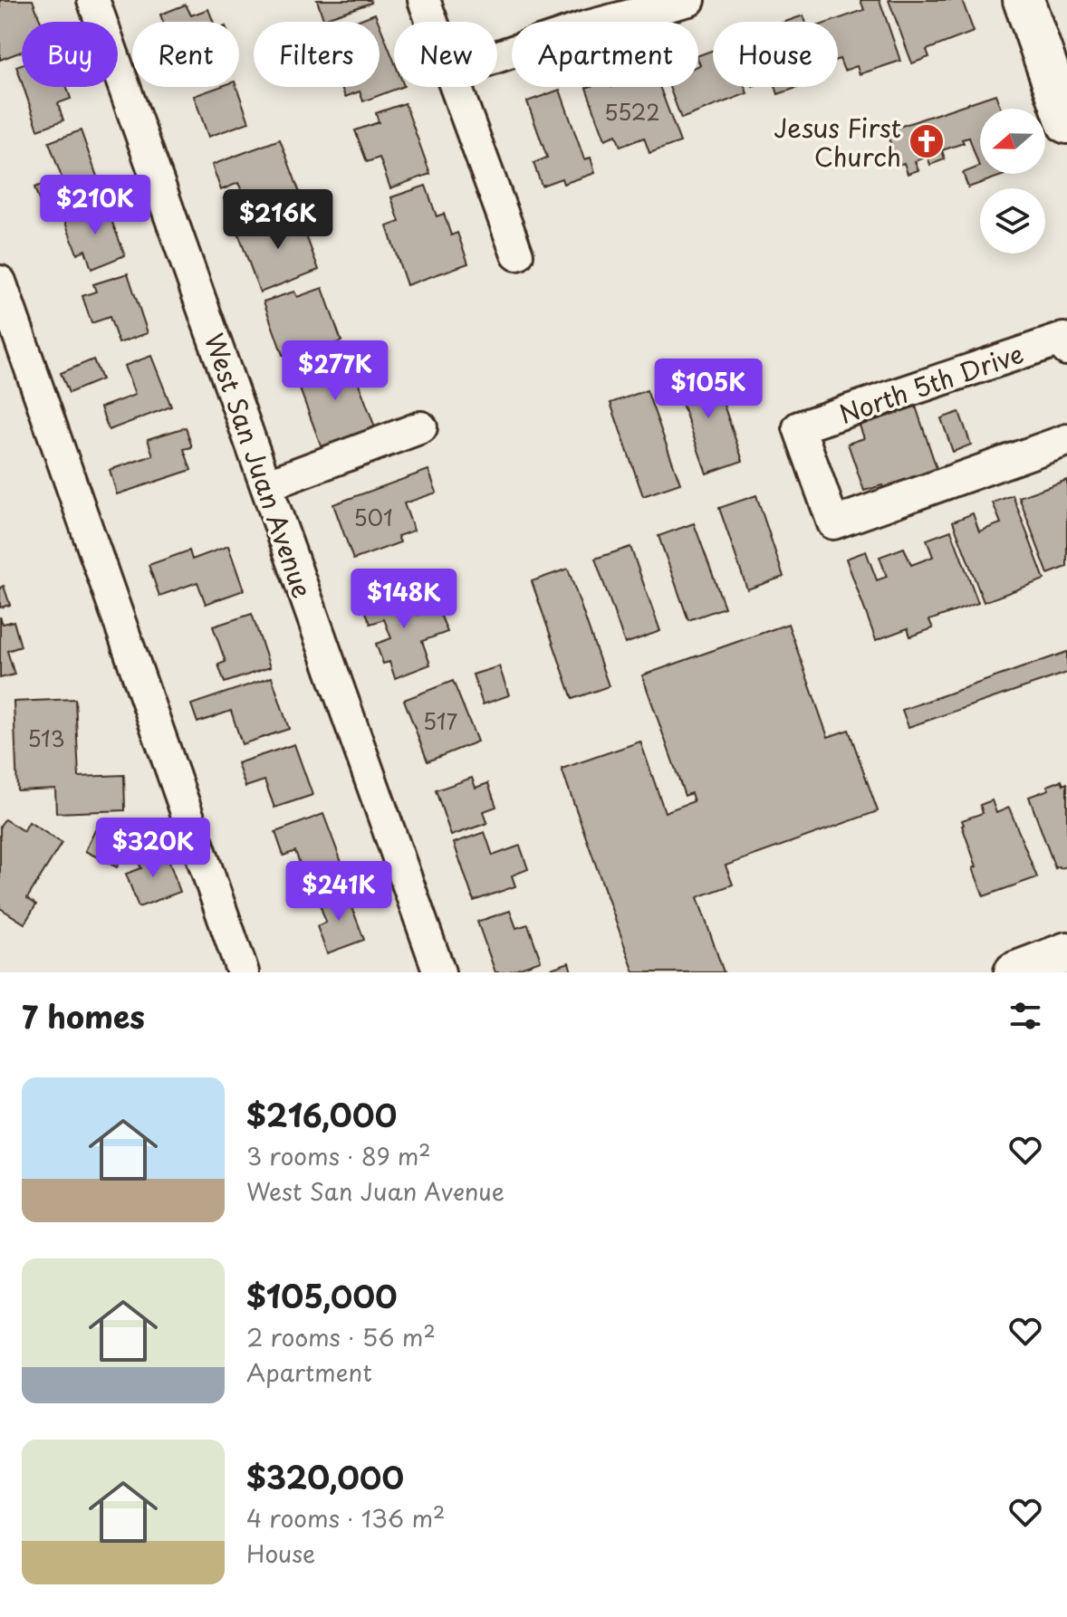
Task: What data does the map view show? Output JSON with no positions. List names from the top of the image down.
{
  "streets": {
    "street": ["North 5th Drive", "West San Juan Avenue"]
  },
  "places": {
    "church": ["Jesus First Church"]
  },
  "house_numbers": [
    "5522",
    "501",
    "517",
    "513"
  ],
  "north": "left",
  "page": {
    "chip": [
      "Buy",
      "Rent",
      "Filters",
      "New",
      "Apartment",
      "House"
    ],
    "price": [
      "$210K",
      "$216K",
      "$277K",
      "$105K",
      "$148K",
      "$320K",
      "$241K"
    ],
    "heading": "7 homes",
    "list": [
      {
        "name": "$216,000",
        "note": "3 rooms · 89 m² · West San Juan Avenue"
      },
      {
        "name": "$105,000",
        "note": "2 rooms · 56 m² · Apartment"
      },
      {
        "name": "$320,000",
        "note": "4 rooms · 136 m² · House"
      }
    ]
  }
}
